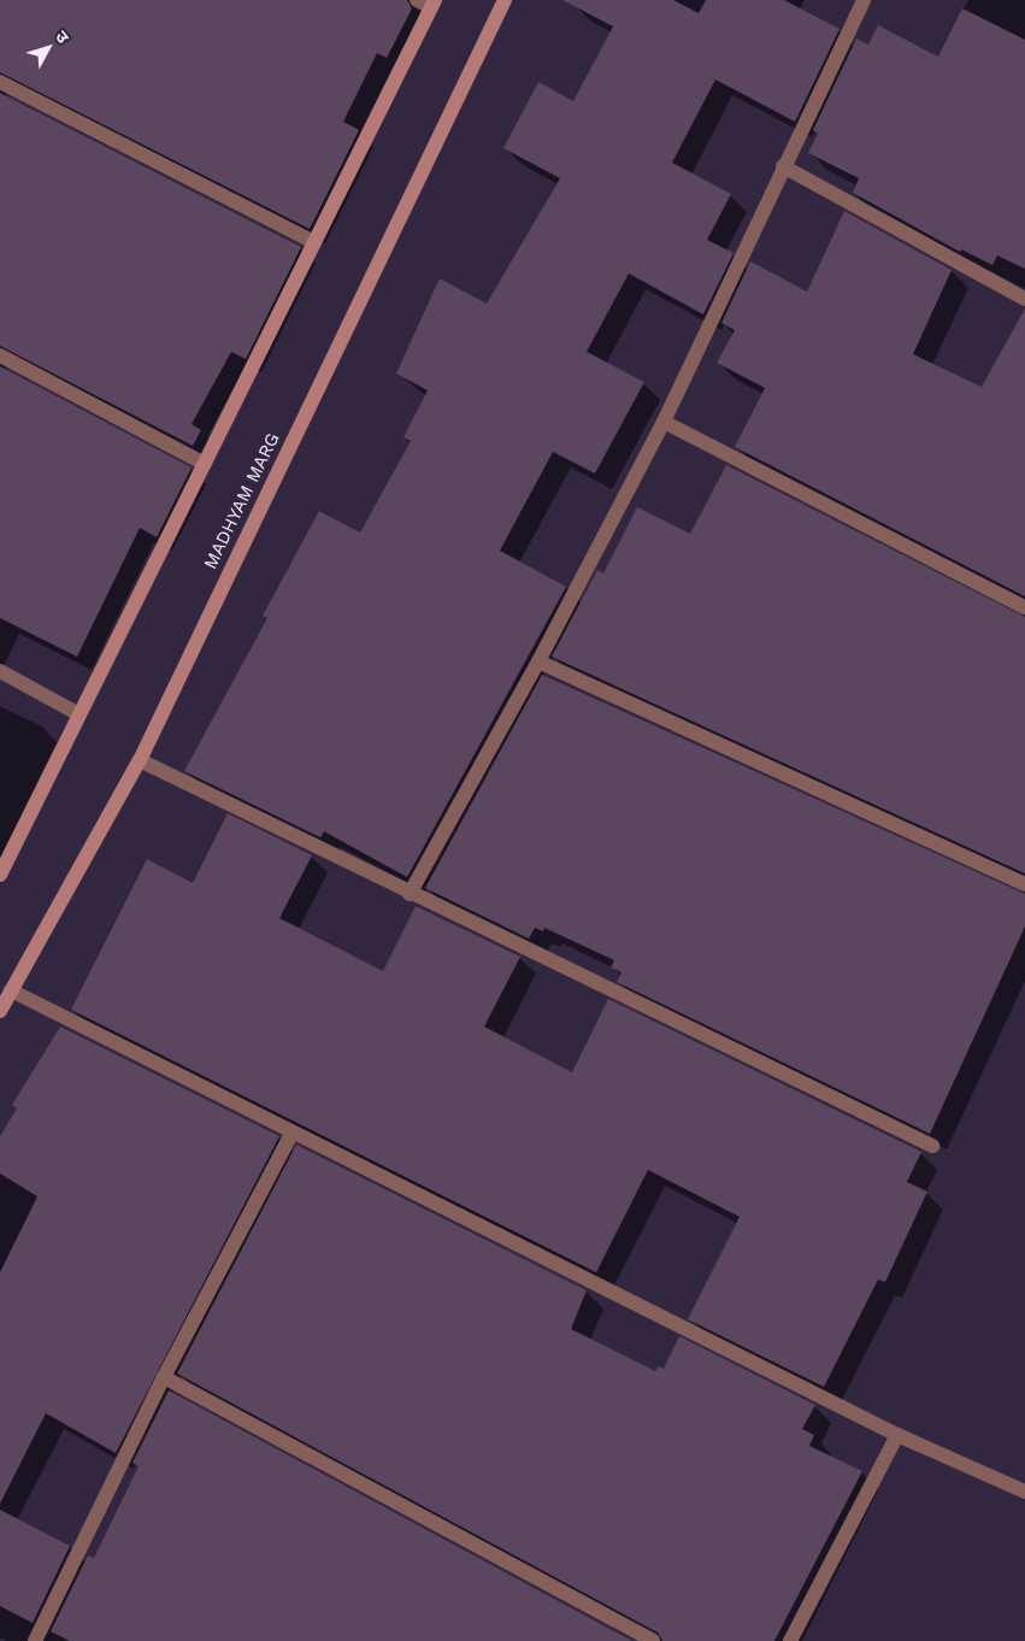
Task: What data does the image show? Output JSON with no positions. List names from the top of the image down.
{
  "streets": {
    "street": ["MADHYAM MARG"]
  },
  "north": "top right"
}
